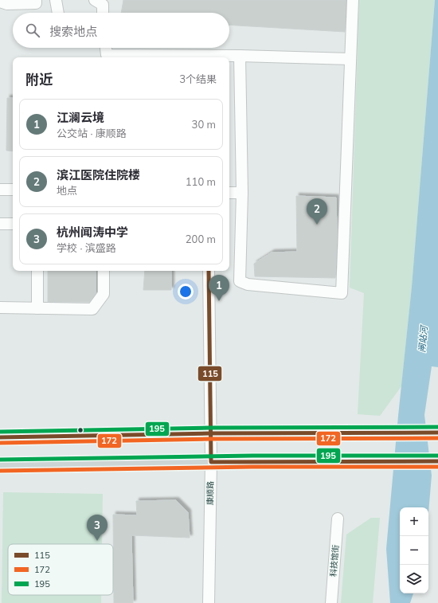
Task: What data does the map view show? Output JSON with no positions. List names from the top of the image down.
{
  "streets": {
    "street": ["康顺路", "科技馆街"]
  },
  "water": ["闸站河"],
  "lines": ["transit line 115", "transit line 195", "transit line 172"],
  "legend": ["115", "172", "195"],
  "page": {
    "search": "搜索地点",
    "heading": ["附近", "3个结果"],
    "list": [
      {
        "mark": "1",
        "name": "江澜云境",
        "note": "公交站 · 康顺路",
        "value": "30 m"
      },
      {
        "mark": "2",
        "name": "滨江医院住院楼",
        "note": "地点",
        "value": "110 m"
      },
      {
        "mark": "3",
        "name": "杭州闻涛中学",
        "note": "学校 · 滨盛路",
        "value": "200 m"
      }
    ],
    "pins": ["2", "1", "3"],
    "map_buttons": ["+", "−"]
  }
}
